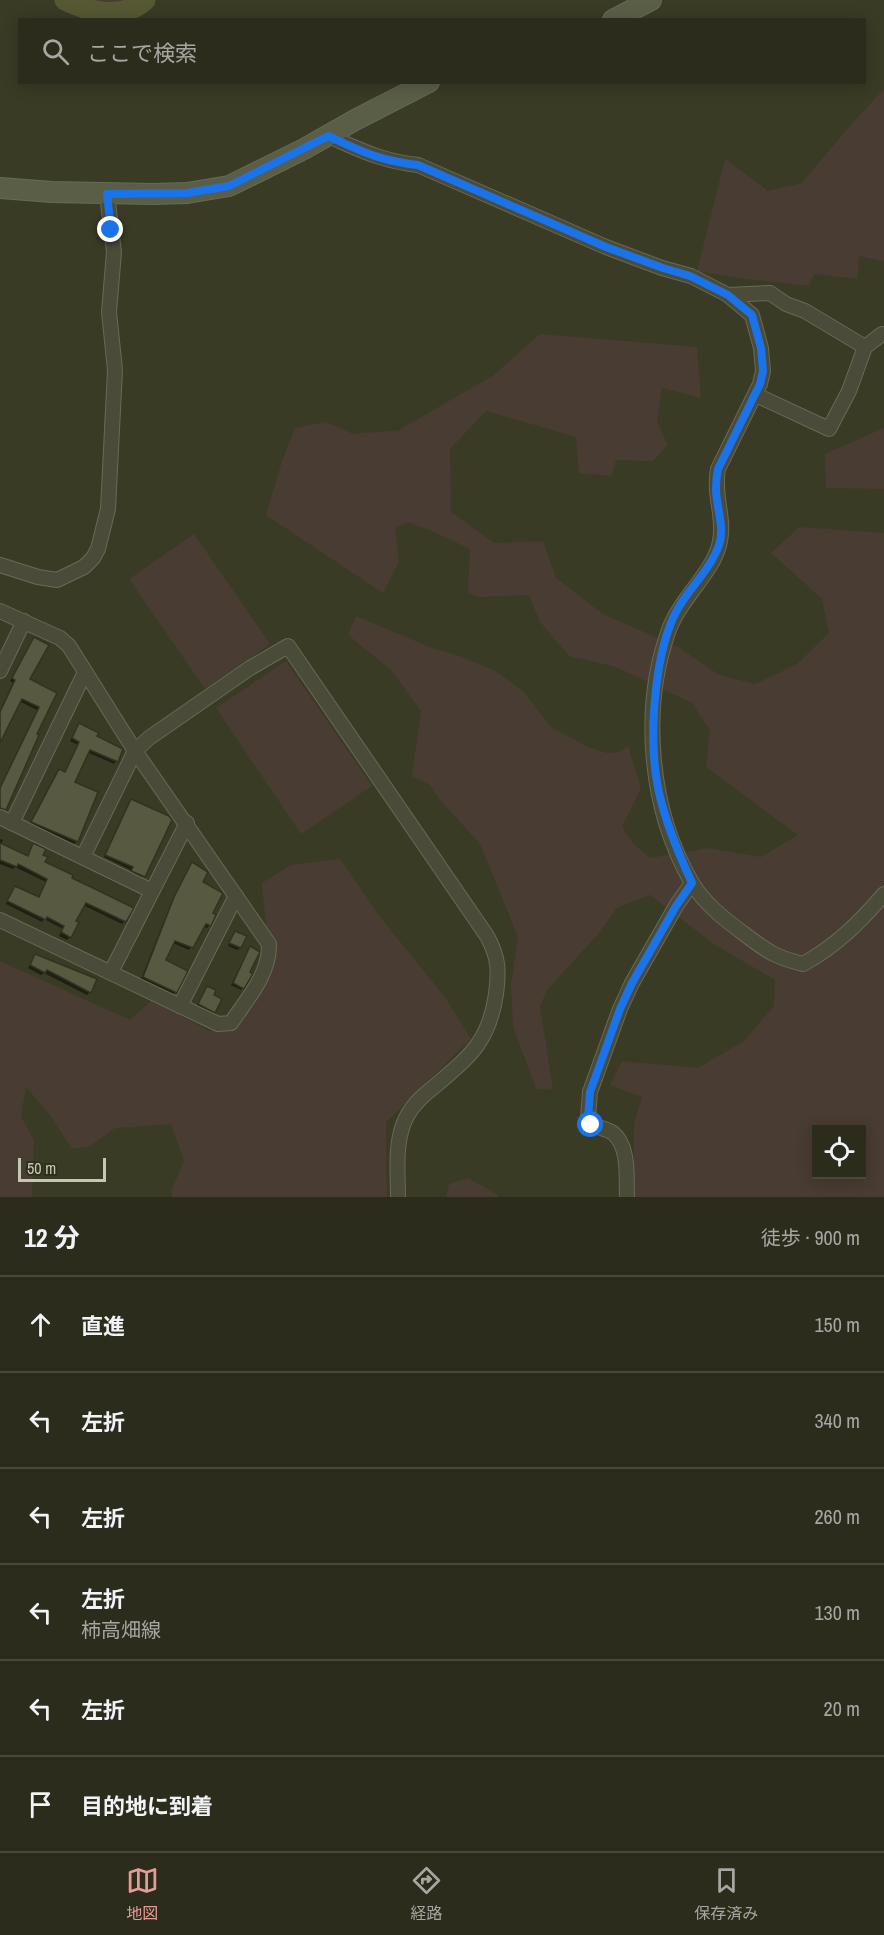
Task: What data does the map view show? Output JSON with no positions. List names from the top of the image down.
{
  "scale_bar": "50 m",
  "page": {
    "search": "ここで検索",
    "scale": "50 m",
    "heading": ["12 分", "徒歩 · 900 m"],
    "list": [
      ["直進", "150 m"],
      ["左折", "340 m"],
      ["左折", "260 m"],
      ["左折", "柿高畑線", "130 m"],
      ["左折", "20 m"],
      "目的地に到着"
    ],
    "nav": ["地図", "経路", "保存済み"]
  }
}
